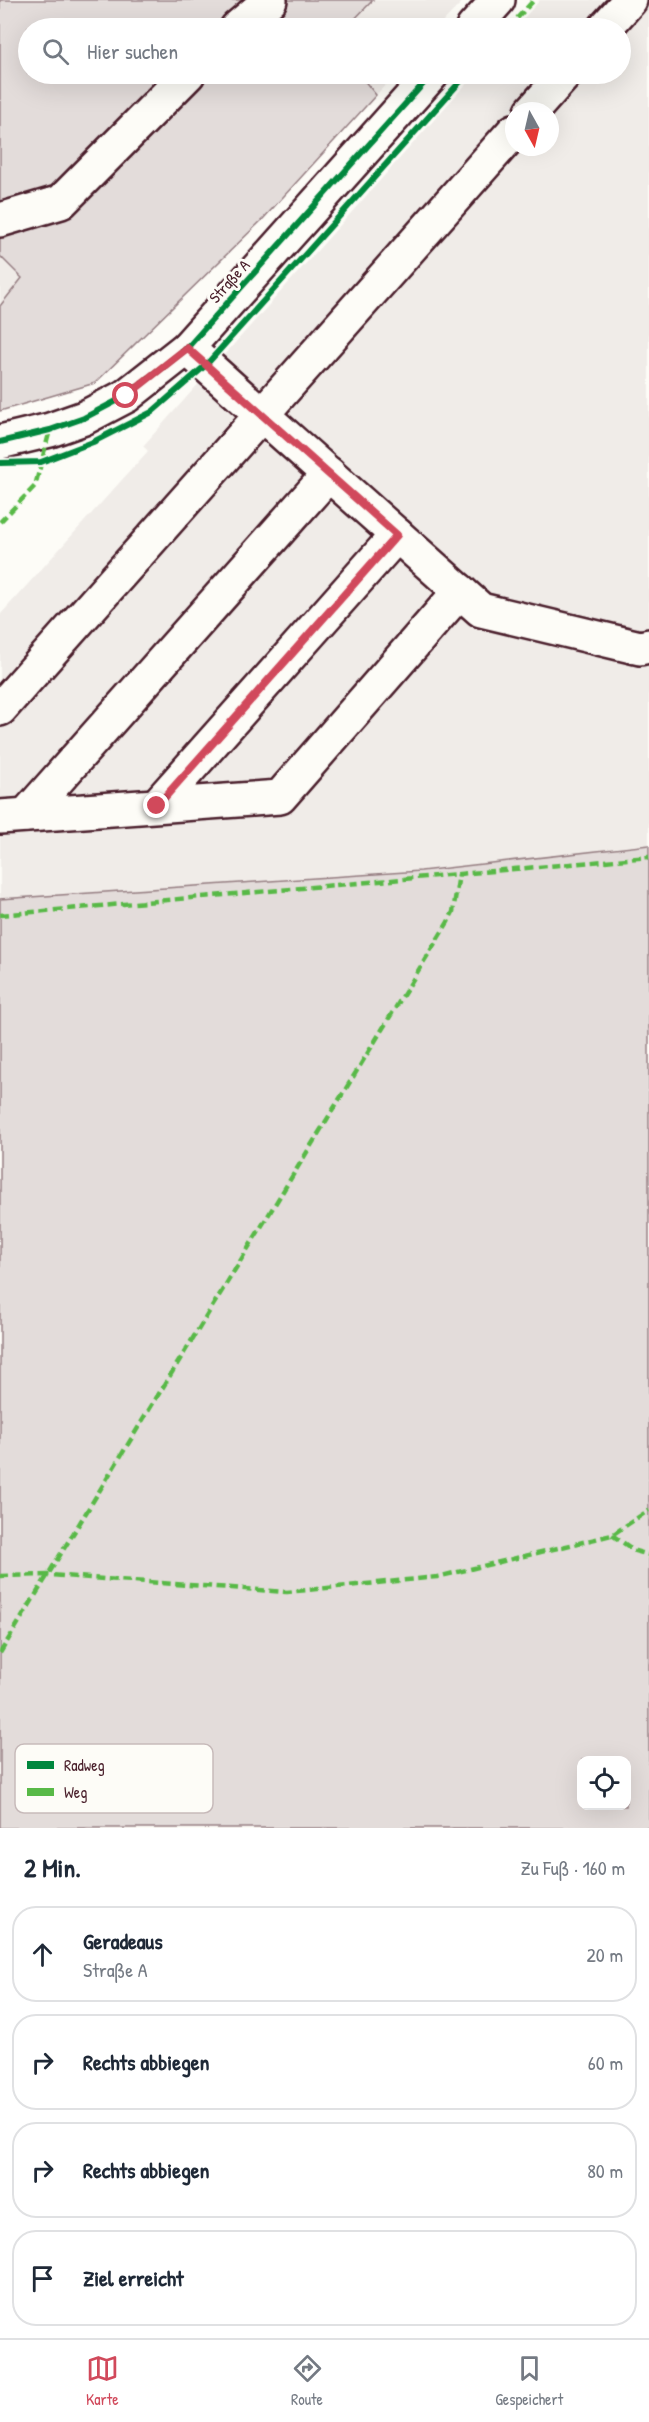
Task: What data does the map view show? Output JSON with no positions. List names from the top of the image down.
{
  "streets": {
    "street": ["Straße A"]
  },
  "legend": ["Radweg", "Weg"],
  "north": "bottom",
  "page": {
    "search": "Hier suchen",
    "heading": ["2 Min.", "Zu Fuß · 160 m"],
    "list": [
      ["Geradeaus", "Straße A", "20 m"],
      ["Rechts abbiegen", "60 m"],
      ["Rechts abbiegen", "80 m"],
      "Ziel erreicht"
    ],
    "nav": ["Karte", "Route", "Gespeichert"]
  }
}
